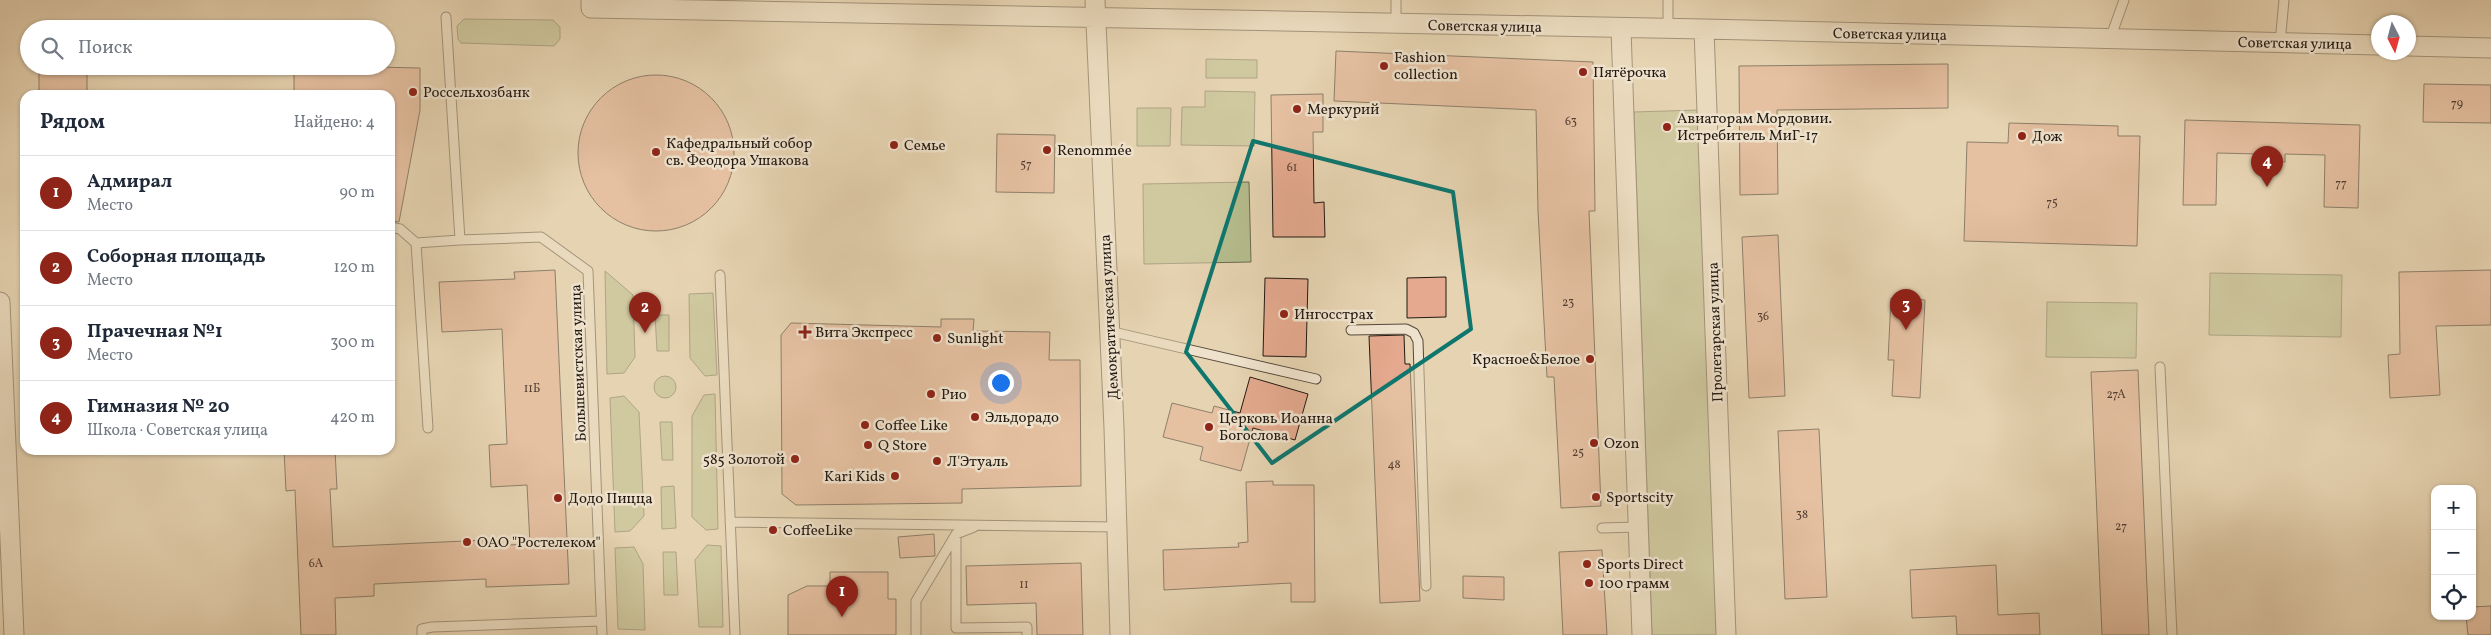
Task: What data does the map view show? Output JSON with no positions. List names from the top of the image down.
{
  "streets": {
    "street": ["Советская улица", "Демократическая улица", "Пролетарская улица"],
    "lane": ["Большевистская улица"]
  },
  "crossings": [
    ["Советская улица", "Демократическая улица"],
    ["Советская улица", "Пролетарская улица"]
  ],
  "places": {
    "other": [
      "Fashion collection",
      "Пятёрочка",
      "Россельхозбанк",
      "Меркурий",
      "Авиаторам Мордовии. Истребитель МиГ-17",
      "Дож",
      "Семье",
      "Renommée",
      "Кафедральный собор св. Феодора Ушакова",
      "Ингосстрах",
      "Sunlight",
      "Красное&Белое",
      "Рио",
      "Эльдорадо",
      "Coffee Like",
      "Церковь Иоанна Богослова",
      "Ozon",
      "Q Store",
      "585 Золотой",
      "Л'Этуаль",
      "Kari Kids",
      "Sportscity",
      "Додо Пицца",
      "CoffeeLike",
      "ОАО \"Ростелеком\"",
      "Sports Direct",
      "100 грамм"
    ],
    "health": ["Вита Экспресс"]
  },
  "house_numbers": [
    "79",
    "63",
    "57",
    "61",
    "77",
    "75",
    "23",
    "36",
    "11Б",
    "27А",
    "25",
    "48",
    "38",
    "27",
    "6А",
    "11"
  ],
  "north": "bottom",
  "page": {
    "search": "Поиск",
    "heading": ["Рядом", "Найдено: 4"],
    "pins": [
      "4",
      "3",
      "2",
      "1"
    ],
    "list": [
      {
        "mark": "1",
        "name": "Адмирал",
        "note": "Место",
        "value": "90 m"
      },
      {
        "mark": "2",
        "name": "Соборная площадь",
        "note": "Место",
        "value": "120 m"
      },
      {
        "mark": "3",
        "name": "Прачечная №1",
        "note": "Место",
        "value": "300 m"
      },
      {
        "mark": "4",
        "name": "Гимназия № 20",
        "note": "Школа · Советская улица",
        "value": "420 m"
      }
    ],
    "map_buttons": ["+", "−"]
  }
}
